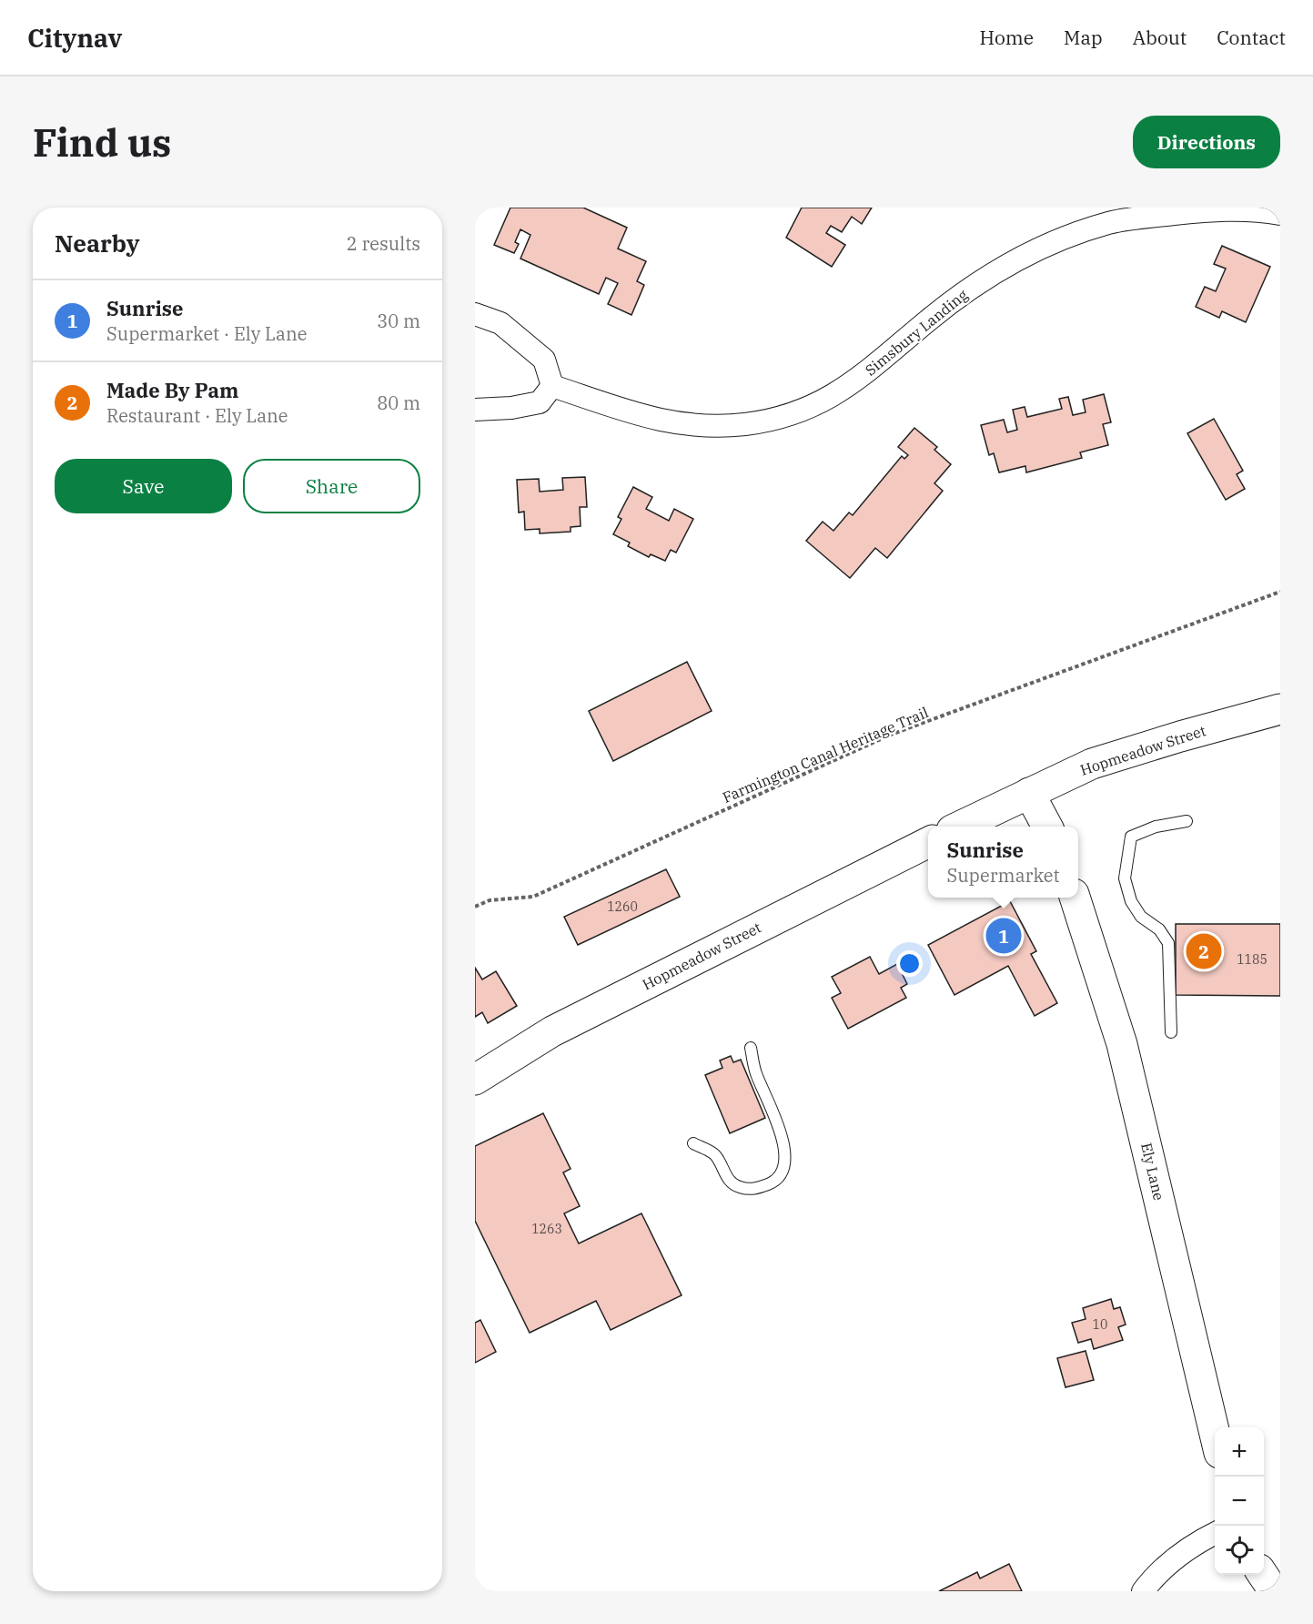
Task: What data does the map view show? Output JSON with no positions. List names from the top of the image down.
{
  "streets": {
    "main road": ["Hopmeadow Street", "Ely Lane"],
    "street": ["Simsbury Landing"],
    "path": ["Farmington Canal Heritage Trail"]
  },
  "house_numbers": [
    "1260",
    "1185",
    "1263",
    "10"
  ],
  "page": {
    "header": "Citynav",
    "nav": [
      "Home",
      "Map",
      "About",
      "Contact"
    ],
    "buttons": [
      "Directions",
      ["Save", "Share"]
    ],
    "title": "Find us",
    "heading": ["Nearby", "2 results"],
    "list": [
      {
        "mark": "1",
        "name": "Sunrise",
        "note": "Supermarket · Ely Lane",
        "value": "30 m"
      },
      {
        "mark": "2",
        "name": "Made By Pam",
        "note": "Restaurant · Ely Lane",
        "value": "80 m"
      }
    ],
    "popup": ["Sunrise", "Supermarket"],
    "pins": ["1", "2"],
    "map_buttons": ["+", "−"]
  }
}
